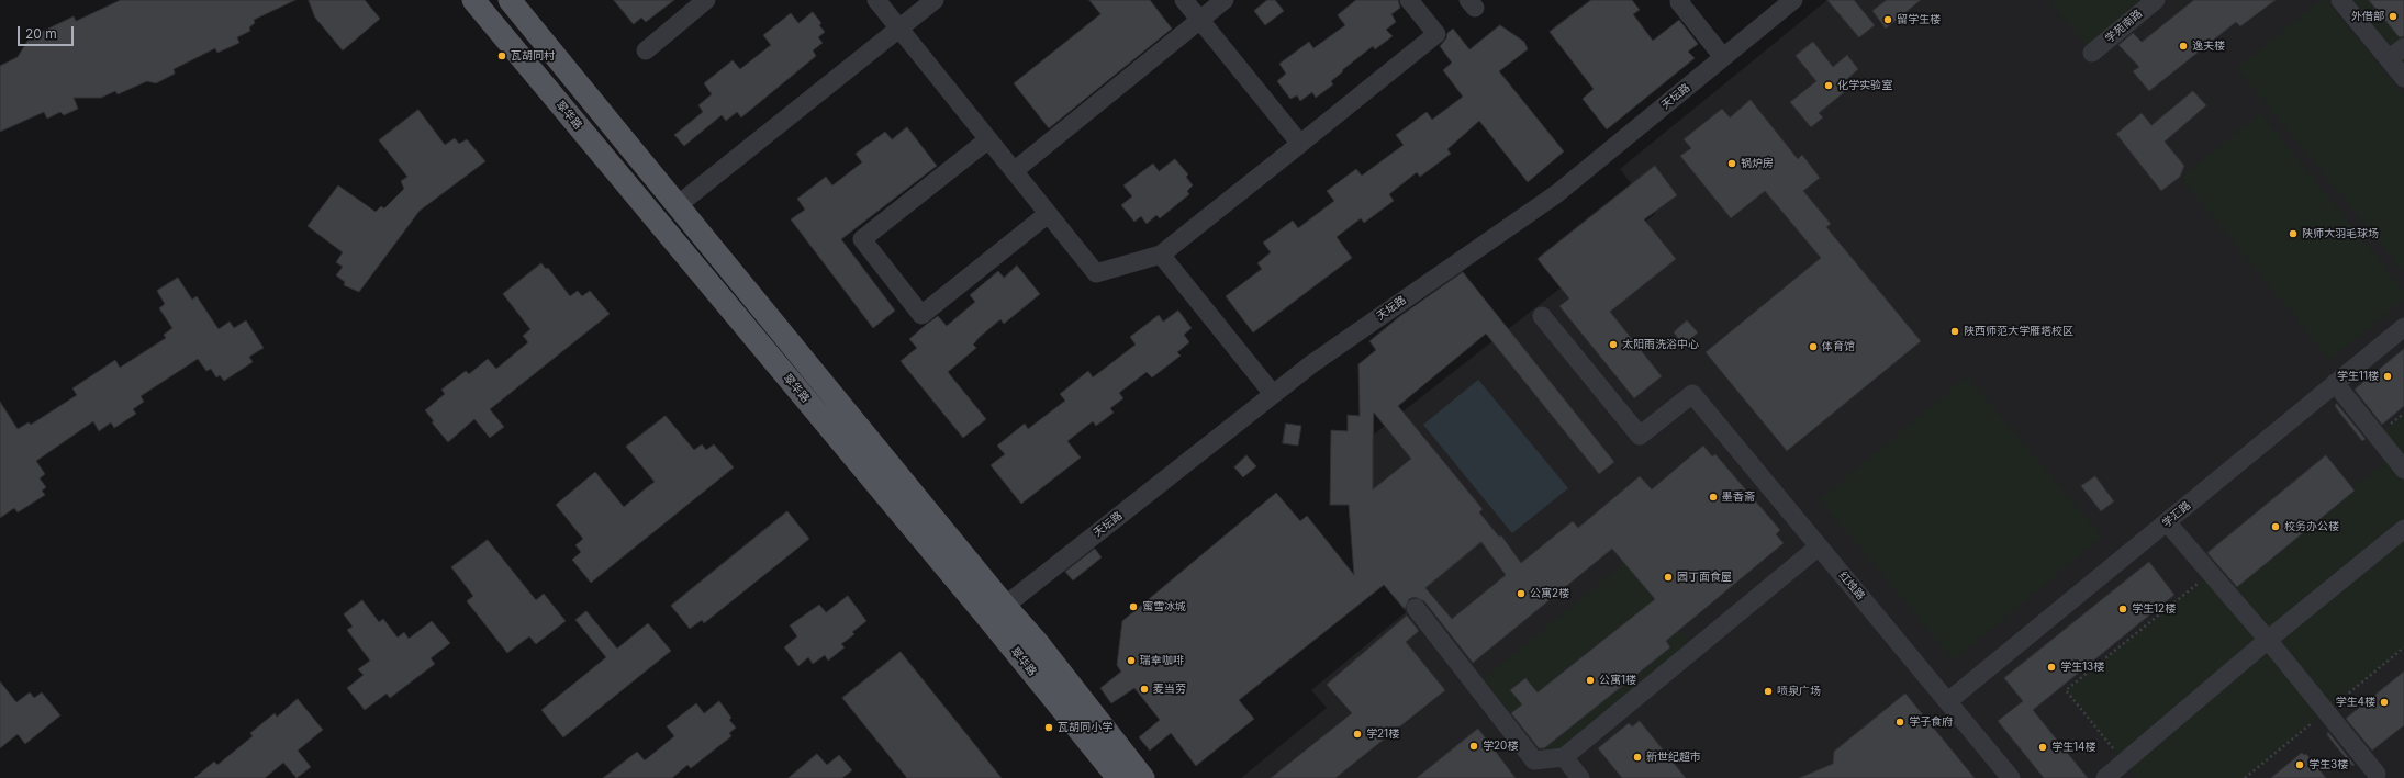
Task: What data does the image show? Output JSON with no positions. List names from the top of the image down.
{
  "streets": {
    "main road": ["翠华路"],
    "street": [
      "学苑南路",
      "天坛路",
      "学汇路",
      "红烛路"
    ]
  },
  "crossings": [
    ["天坛路", "翠华路"],
    ["学汇路", "红烛路"]
  ],
  "places": [
    "外借部",
    "留学生楼",
    "逸夫楼",
    "瓦胡同村",
    "化学实验室",
    "锅炉房",
    "陕师大羽毛球场",
    "陕西师范大学雁塔校区",
    "太阳雨洗浴中心",
    "体育馆",
    "学生11楼",
    "墨香斋",
    "校务办公楼",
    "园丁面食屋",
    "公寓2楼",
    "蜜雪冰城",
    "学生12楼",
    "瑞幸咖啡",
    "学生13楼",
    "公寓1楼",
    "麦当劳",
    "喷泉广场",
    "学生4楼",
    "学子食府",
    "瓦胡同小学",
    "学21楼",
    "学20楼",
    "学生14楼",
    "新世纪超市",
    "学生3楼"
  ],
  "scale_bar": "20 m"
}
